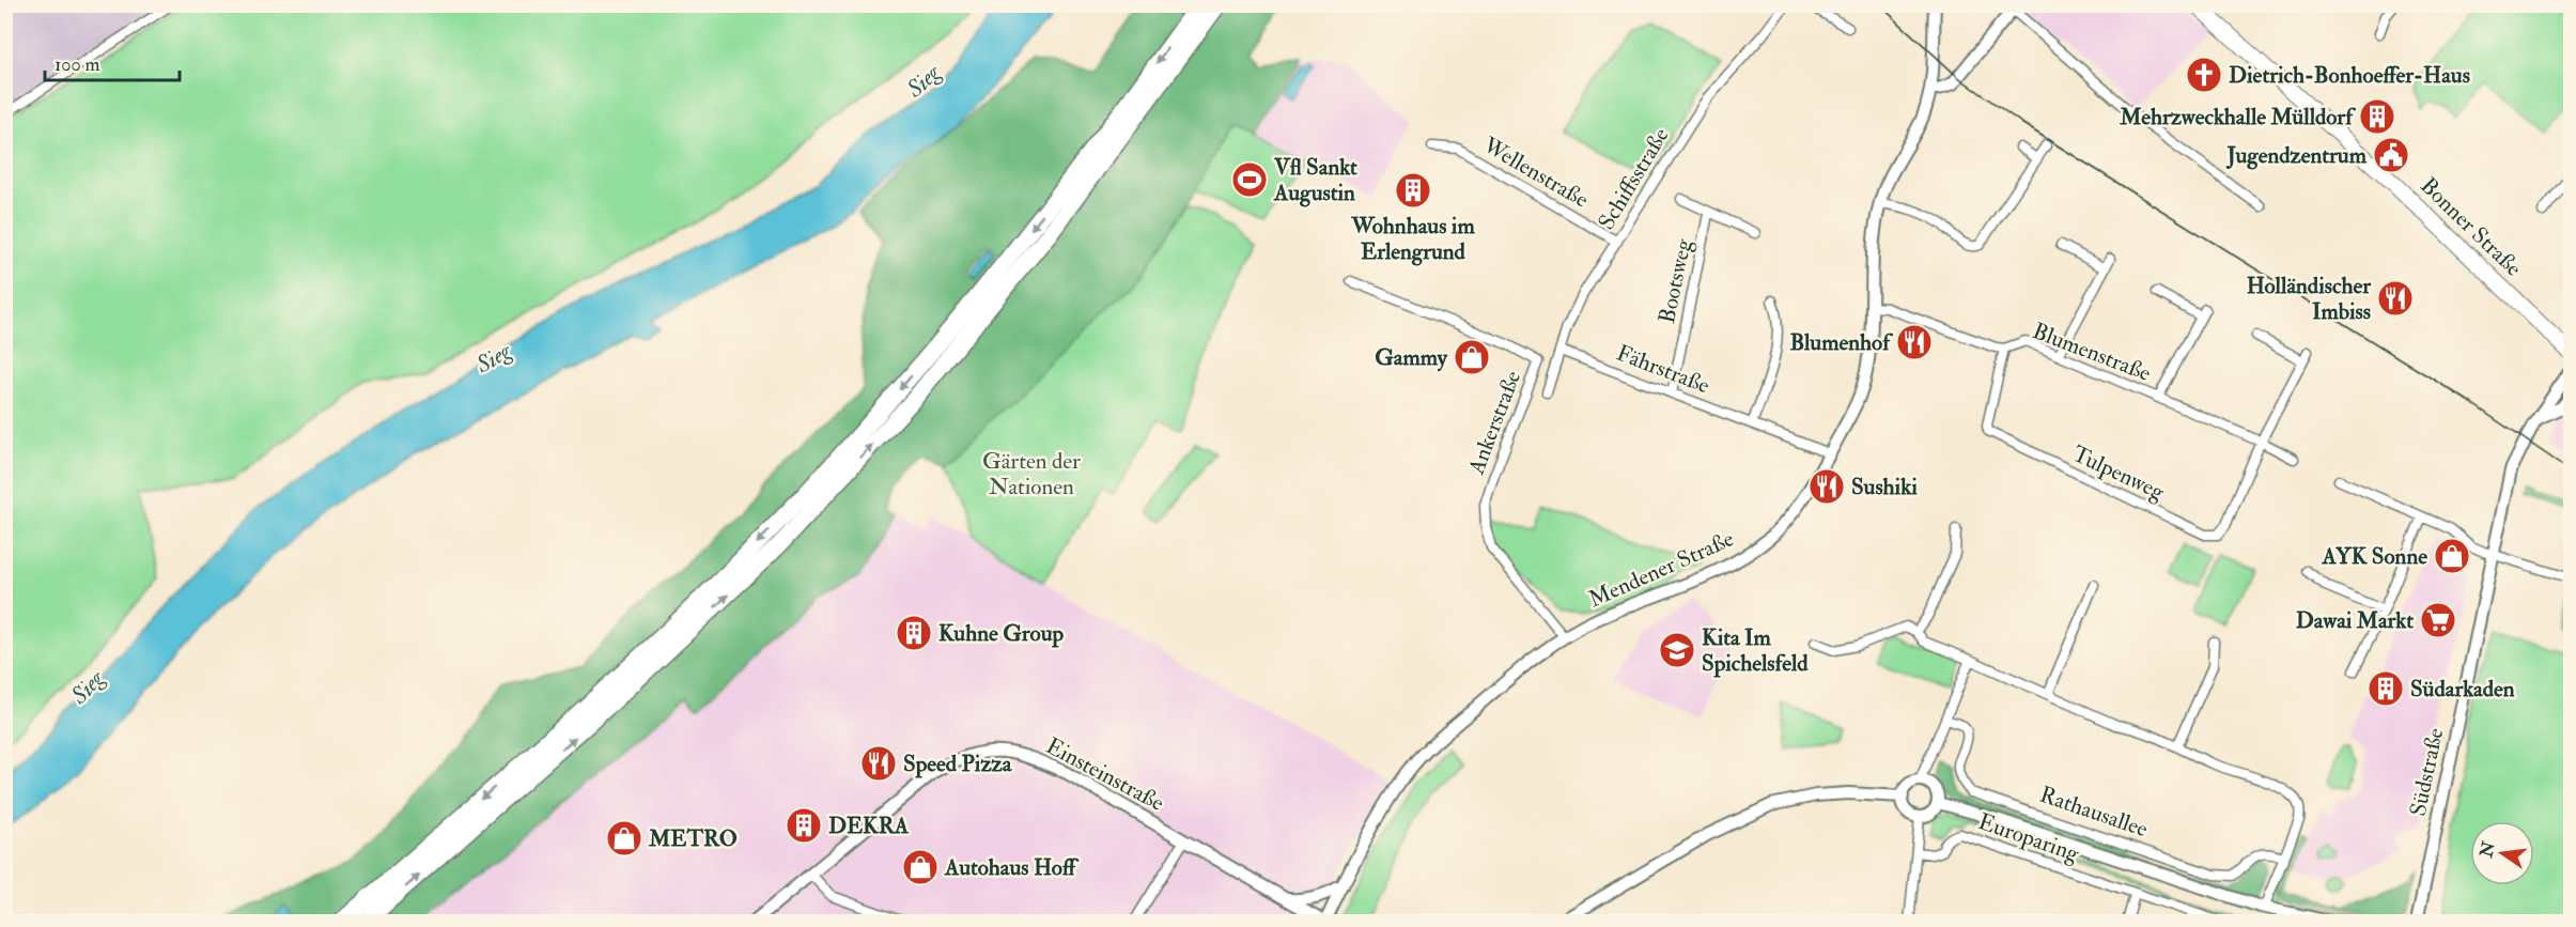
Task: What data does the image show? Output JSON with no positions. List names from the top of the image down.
{
  "streets": {
    "main road": ["Bonner Straße"],
    "street": [
      "Wellenstraße",
      "Schiffsstraße",
      "Bootsweg",
      "Blumenstraße",
      "Fährstraße",
      "Ankerstraße",
      "Tulpenweg",
      "Mendener Straße",
      "Südstraße",
      "Einsteinstraße",
      "Rathausallee",
      "Europaring"
    ]
  },
  "crossings": [
    ["Wellenstraße", "Schiffsstraße"],
    ["Schiffsstraße", "Fährstraße"],
    ["Bootsweg", "Fährstraße"],
    ["Blumenstraße", "Tulpenweg"],
    ["Blumenstraße", "Mendener Straße"],
    ["Fährstraße", "Mendener Straße"],
    ["Ankerstraße", "Mendener Straße"],
    ["Mendener Straße", "Einsteinstraße"]
  ],
  "water": ["Sieg"],
  "parks": ["Gärten der Nationen"],
  "places": {
    "church": ["Dietrich-Bonhoeffer-Haus"],
    "building": [
      "Mehrzweckhalle Mülldorf",
      "Wohnhaus im Erlengrund",
      "Kuhne Group",
      "Südarkaden",
      "DEKRA"
    ],
    "public building": ["Jugendzentrum"],
    "sports": ["Vfl Sankt Augustin"],
    "restaurant": [
      "Holländischer Imbiss",
      "Blumenhof",
      "Sushiki",
      "Speed Pizza"
    ],
    "shop": [
      "Gammy",
      "AYK Sonne",
      "METRO",
      "Autohaus Hoff"
    ],
    "supermarket": ["Dawai Markt"],
    "school or university": ["Kita Im Spichelsfeld"]
  },
  "scale_bar": "100 m",
  "north": "left"
}
